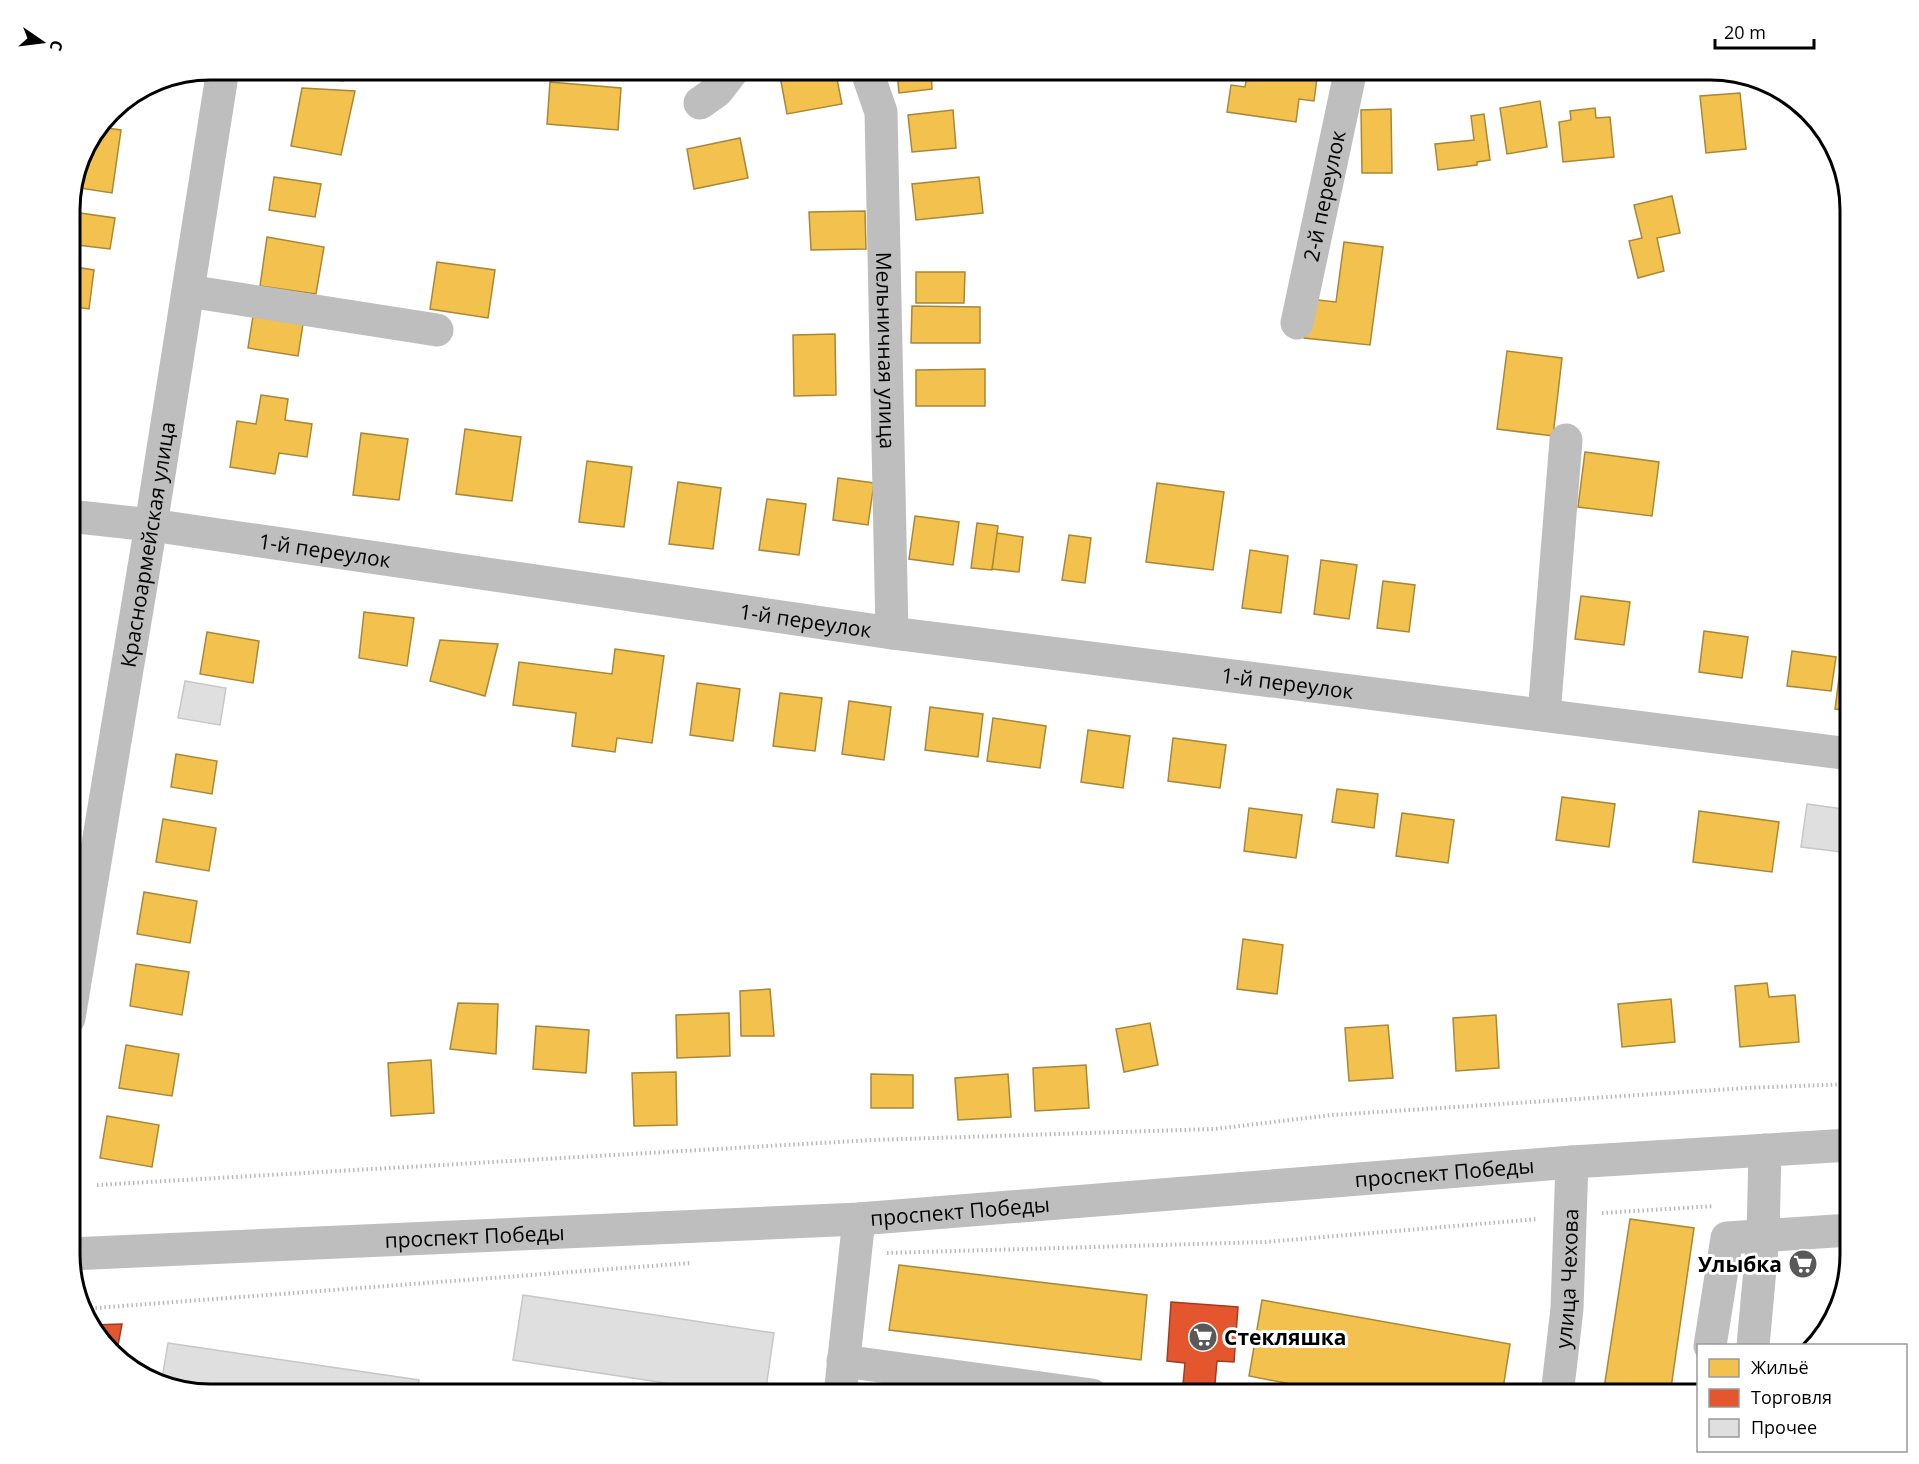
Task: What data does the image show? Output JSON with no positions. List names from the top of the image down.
{
  "streets": {
    "street": [
      "2-й переулок",
      "Мельничная улица",
      "Красноармейская улица",
      "1-й переулок",
      "проспект Победы",
      "улица Чехова"
    ]
  },
  "crossings": [
    ["Мельничная улица", "1-й переулок"],
    ["Красноармейская улица", "1-й переулок"],
    ["проспект Победы", "улица Чехова"]
  ],
  "places": {
    "supermarket": ["Улыбка", "Стекляшка"]
  },
  "legend": ["Жильё", "Торговля", "Прочее"],
  "scale_bar": "20 m",
  "north": "right"
}
